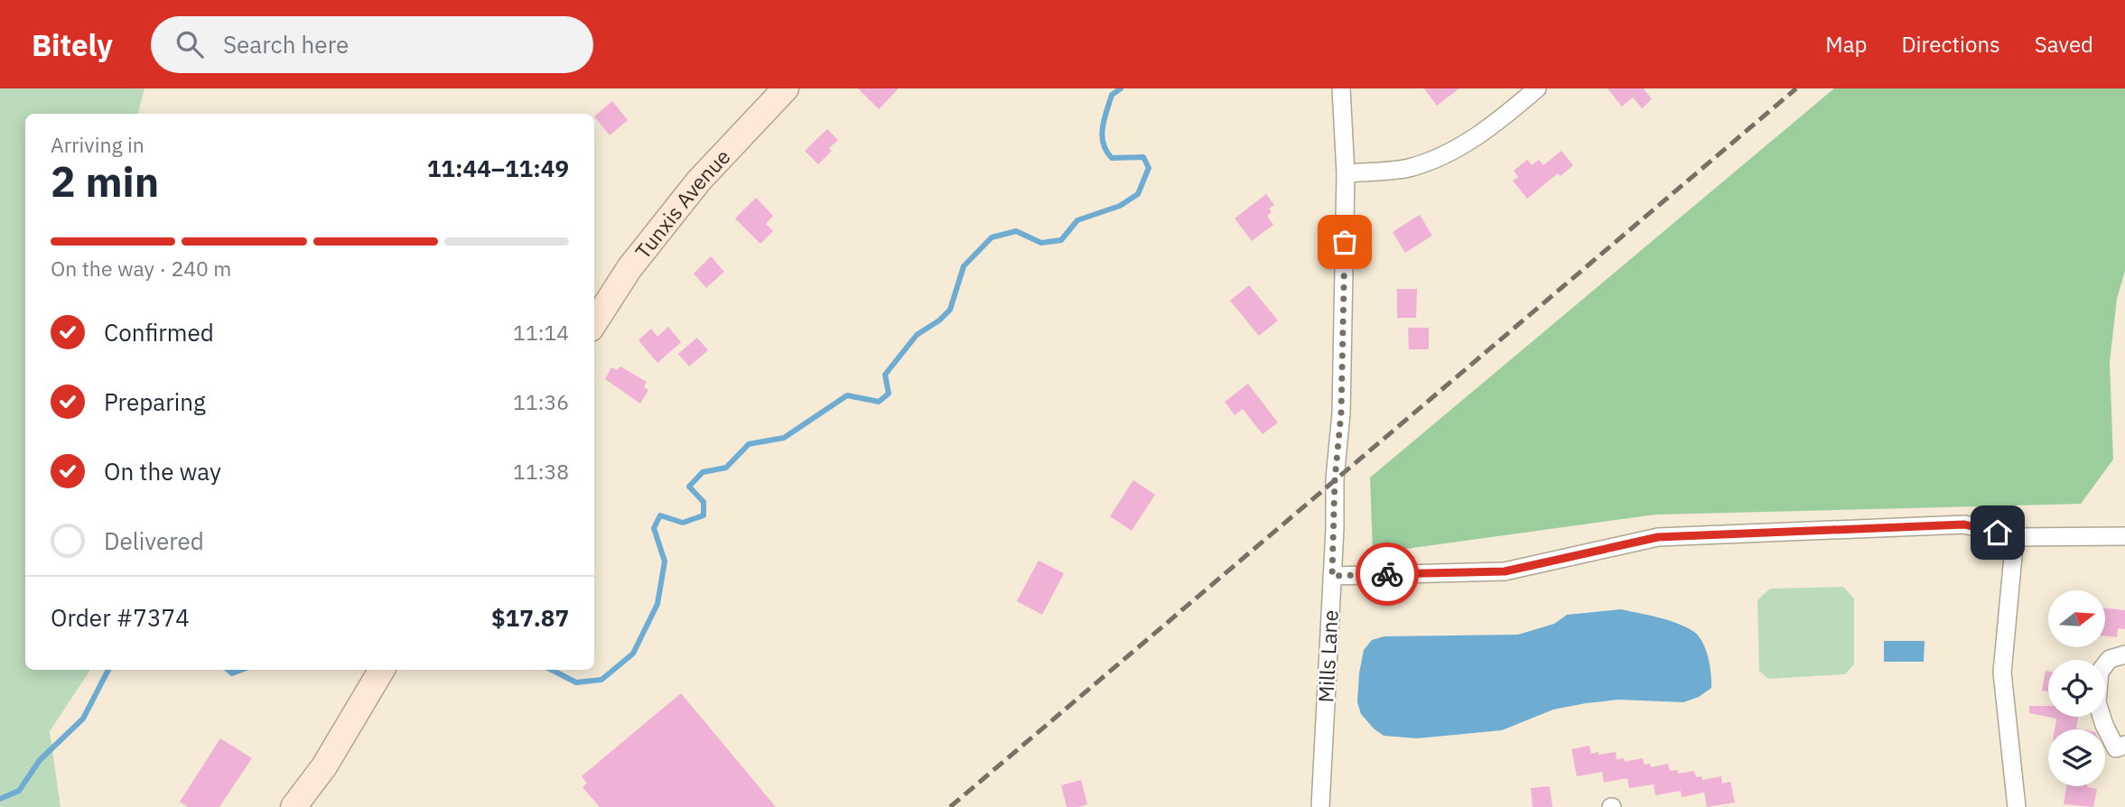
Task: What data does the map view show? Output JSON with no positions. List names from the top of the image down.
{
  "streets": {
    "main road": ["Tunxis Avenue"],
    "street": ["Mills Lane"]
  },
  "north": "right",
  "page": {
    "header": "Bitely",
    "search": "Search here",
    "nav": ["Map", "Directions", "Saved"],
    "heading": ["2 min", "Arriving in", "11:44–11:49"],
    "panel": ["Order #7374", "$17.87"],
    "bar": "On the way · 240 m",
    "list": [
      ["Confirmed", "11:14"],
      ["Preparing", "11:36"],
      ["On the way", "11:38"],
      "Delivered"
    ]
  }
}
